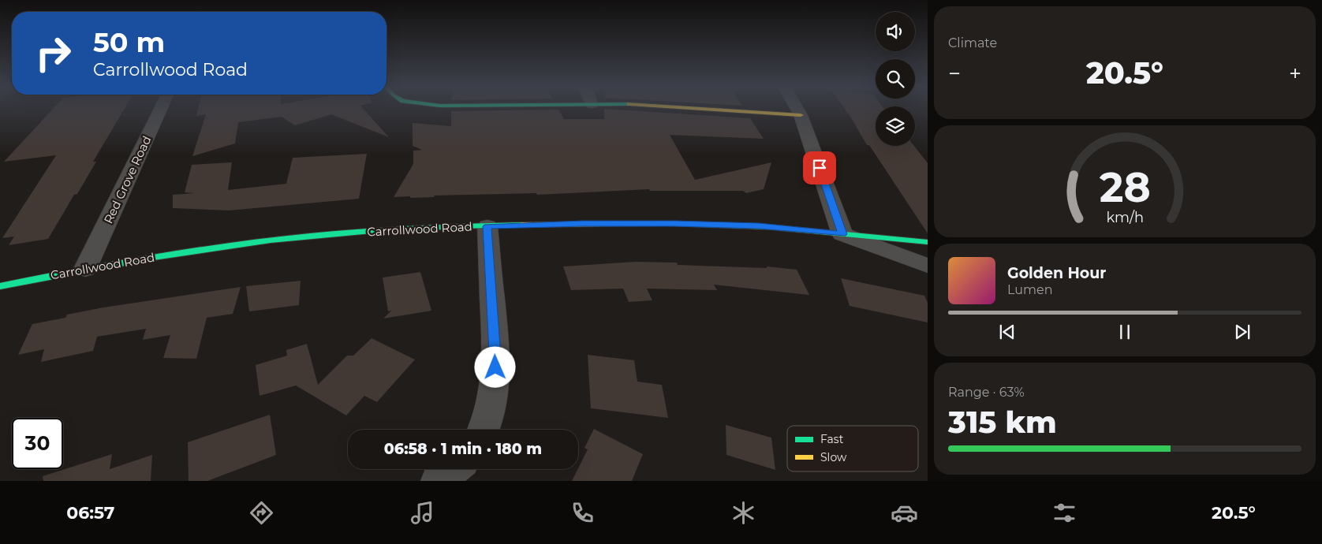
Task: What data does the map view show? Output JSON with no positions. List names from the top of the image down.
{
  "streets": {
    "street": ["Red Grove Road", "Carrollwood Road"]
  },
  "crossings": [
    ["Red Grove Road", "Carrollwood Road"]
  ],
  "legend": ["Fast", "Slow"],
  "page": {
    "tile": [
      "Climate",
      ["Range · 63%", "315 km"]
    ],
    "turn": ["50 m", "Carrollwood Road"],
    "heat": ["−", "20.5°", "+"],
    "song": ["Golden Hour", "Lumen"],
    "limit": "30",
    "trip": "06:58 · 1 min · 180 m",
    "tabs": ["06:57", "20.5°"],
    "gauge": ["28", "km/h"]
  }
}
